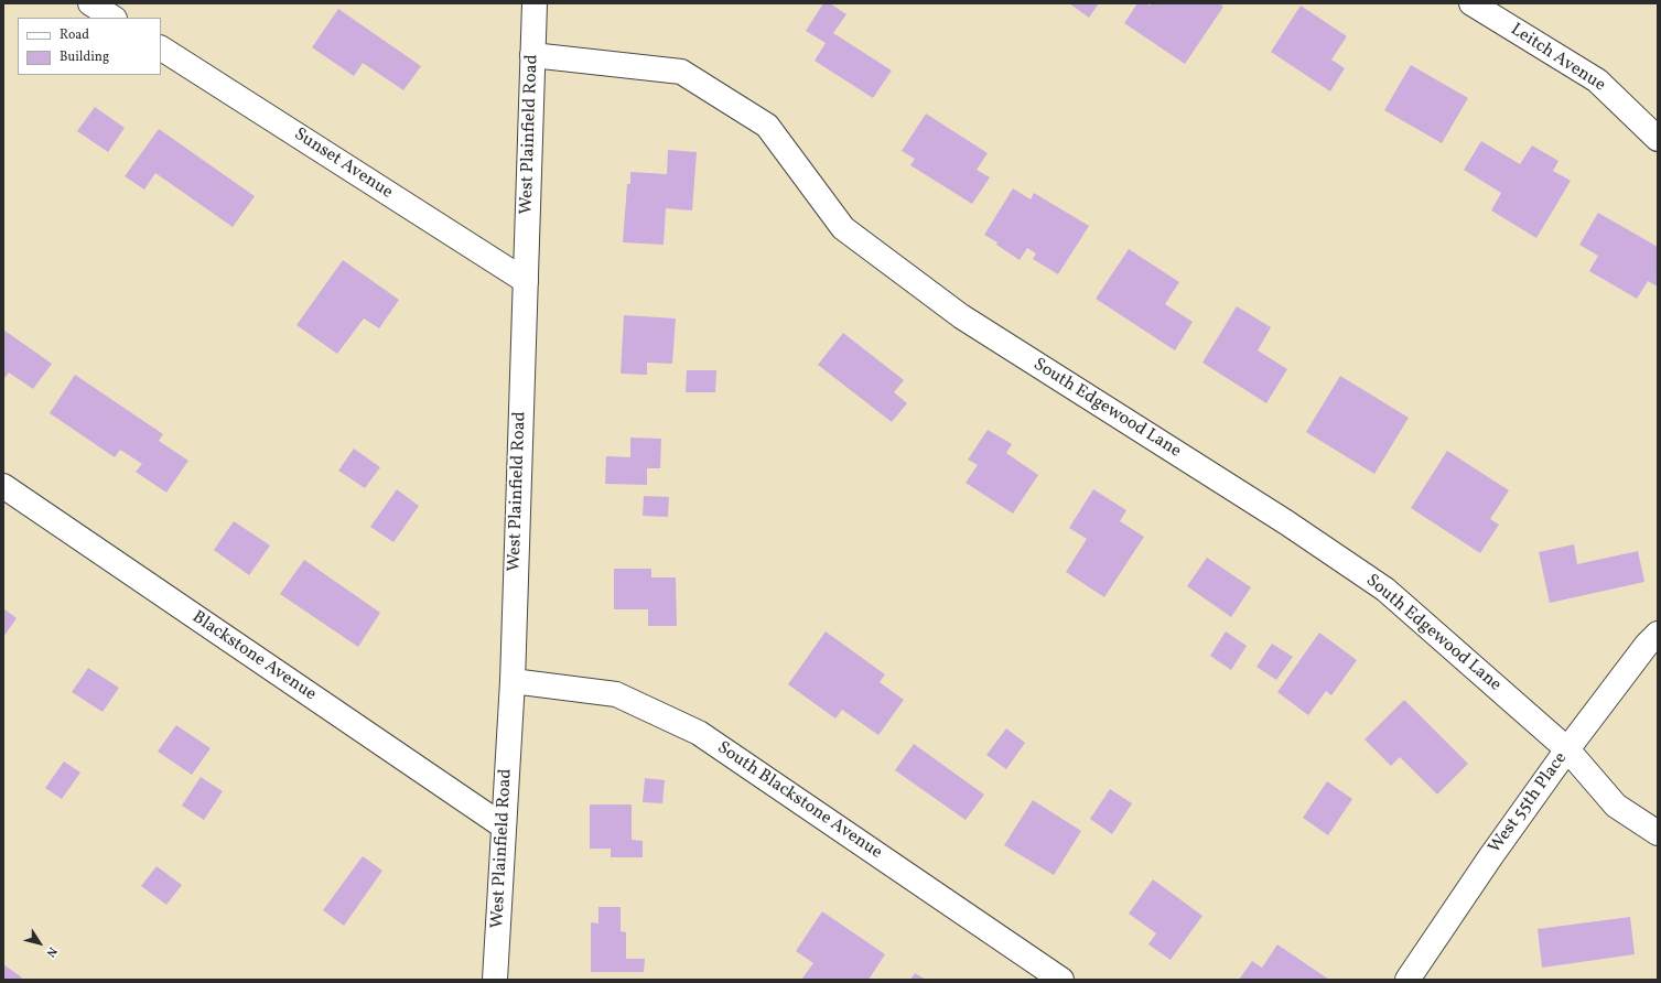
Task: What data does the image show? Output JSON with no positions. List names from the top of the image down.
{
  "streets": {
    "street": [
      "Leitch Avenue",
      "West Plainfield Road",
      "Sunset Avenue",
      "South Edgewood Lane",
      "Blackstone Avenue",
      "South Blackstone Avenue",
      "West 55th Place"
    ]
  },
  "crossings": [
    ["West Plainfield Road", "Sunset Avenue"],
    ["West Plainfield Road", "South Edgewood Lane"],
    ["West Plainfield Road", "Blackstone Avenue"],
    ["West Plainfield Road", "South Blackstone Avenue"],
    ["South Edgewood Lane", "West 55th Place"]
  ],
  "legend": ["Road", "Building"],
  "north": "bottom right"
}
